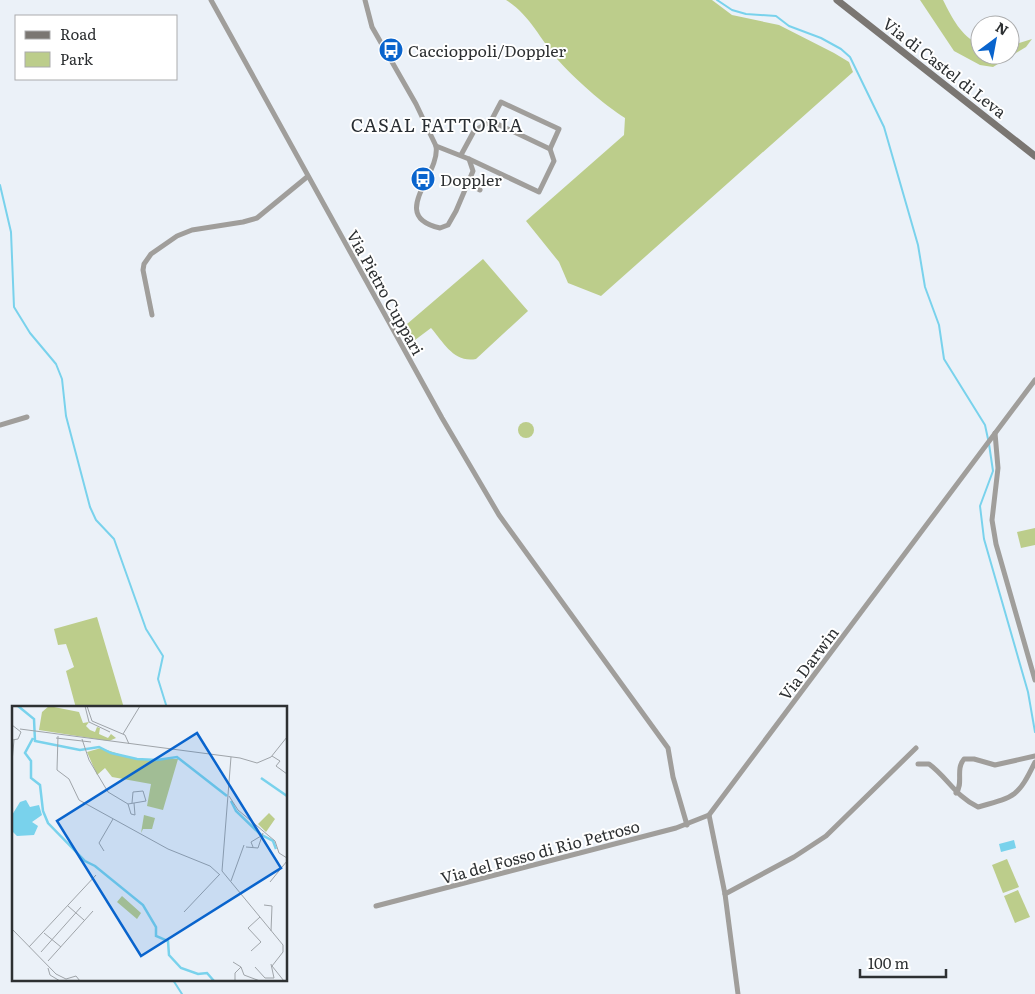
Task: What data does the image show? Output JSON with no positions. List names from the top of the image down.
{
  "streets": {
    "street": [
      "Via di Castel di Leva",
      "Via Pietro Cuppari",
      "Via Darwin",
      "Via del Fosso di Rio Petroso"
    ]
  },
  "crossings": [
    ["Via Pietro Cuppari", "Via del Fosso di Rio Petroso"],
    ["Via Darwin", "Via del Fosso di Rio Petroso"]
  ],
  "districts": ["CASAL FATTORIA"],
  "places": {
    "bus stop": ["Caccioppoli/Doppler", "Doppler"]
  },
  "legend": ["Road", "Park"],
  "scale_bar": "100 m",
  "north": "top right"
}
